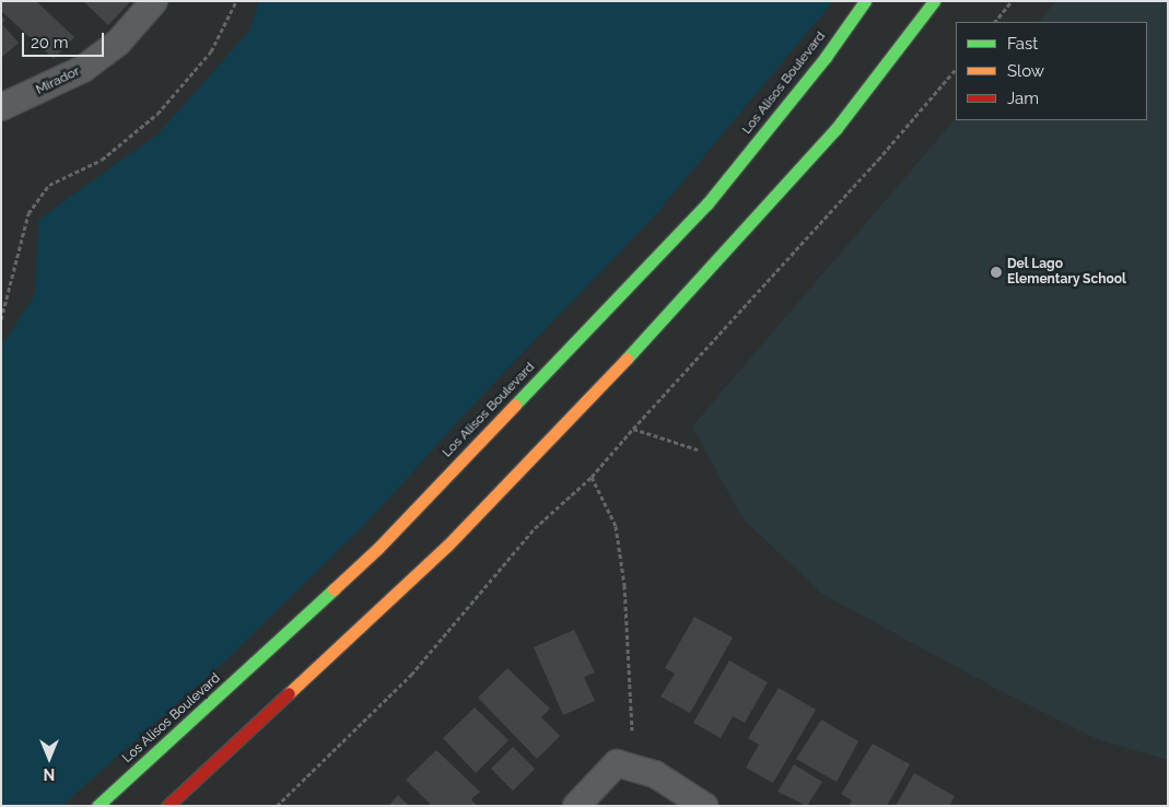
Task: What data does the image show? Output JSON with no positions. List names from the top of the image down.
{
  "streets": {
    "main road": ["Los Alisos Boulevard"],
    "street": ["Mirador"]
  },
  "places": ["Del Lago Elementary School"],
  "legend": ["Fast", "Slow", "Jam"],
  "scale_bar": "20 m",
  "north": "bottom"
}
